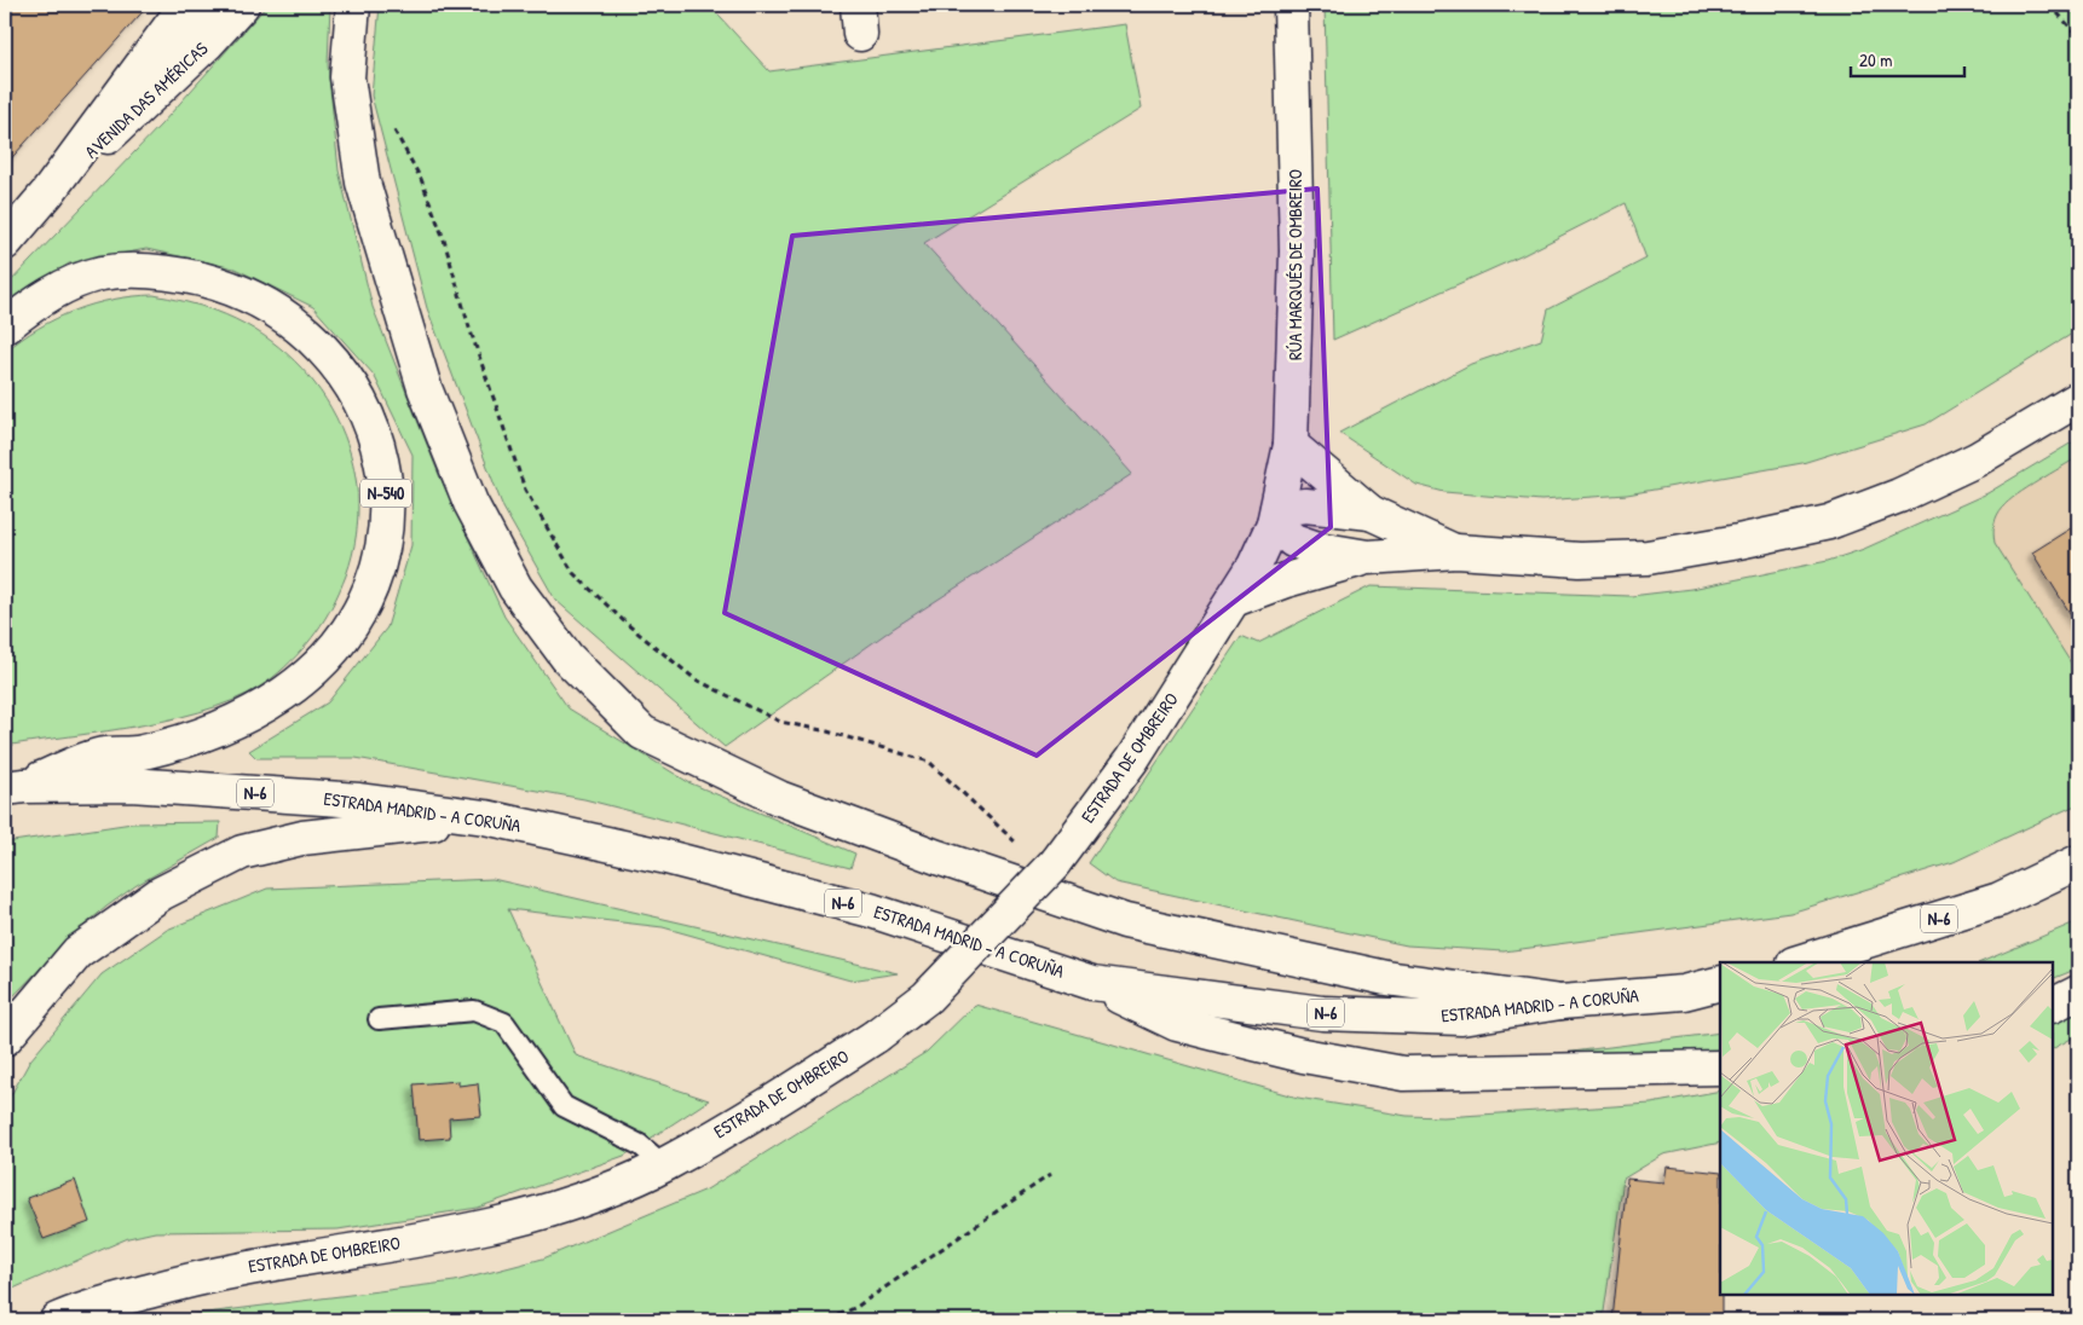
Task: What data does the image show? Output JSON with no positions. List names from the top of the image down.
{
  "streets": {
    "main road": [
      "AVENIDA DAS AMÉRICAS",
      "RÚA MARQUÉS DE OMBREIRO",
      "N-540",
      "ESTRADA DE OMBREIRO",
      "N-6",
      "ESTRADA MADRID - A CORUÑA"
    ]
  },
  "crossings": [
    ["RÚA MARQUÉS DE OMBREIRO", "ESTRADA DE OMBREIRO"],
    ["N-540", "ESTRADA MADRID - A CORUÑA"]
  ],
  "scale_bar": "20 m"
}
